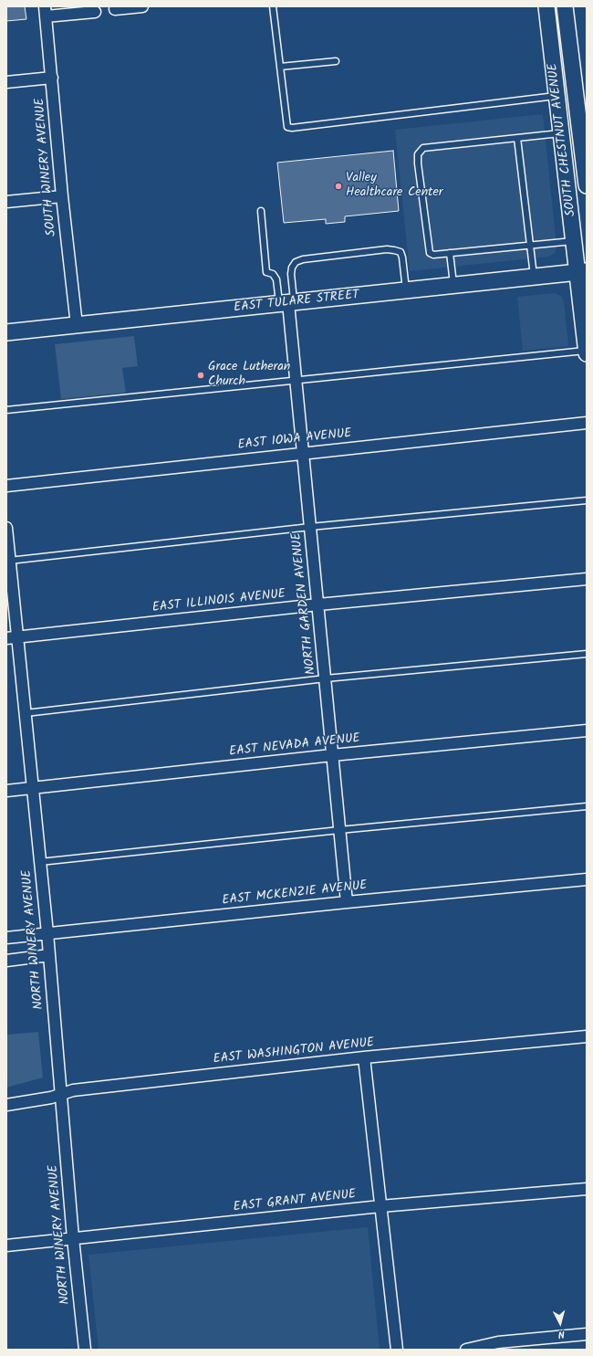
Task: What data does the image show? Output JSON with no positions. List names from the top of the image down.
{
  "streets": {
    "main road": ["SOUTH CHESTNUT AVENUE", "EAST TULARE STREET"],
    "street": [
      "SOUTH WINERY AVENUE",
      "EAST IOWA AVENUE",
      "EAST ILLINOIS AVENUE",
      "NORTH GARDEN AVENUE",
      "EAST NEVADA AVENUE",
      "EAST MCKENZIE AVENUE",
      "NORTH WINERY AVENUE",
      "EAST WASHINGTON AVENUE",
      "EAST GRANT AVENUE"
    ]
  },
  "crossings": [
    ["SOUTH CHESTNUT AVENUE", "EAST TULARE STREET"],
    ["SOUTH WINERY AVENUE", "EAST TULARE STREET"],
    ["EAST TULARE STREET", "NORTH GARDEN AVENUE"],
    ["EAST IOWA AVENUE", "NORTH GARDEN AVENUE"],
    ["EAST ILLINOIS AVENUE", "NORTH GARDEN AVENUE"],
    ["EAST ILLINOIS AVENUE", "NORTH WINERY AVENUE"],
    ["NORTH GARDEN AVENUE", "EAST NEVADA AVENUE"],
    ["NORTH GARDEN AVENUE", "EAST MCKENZIE AVENUE"],
    ["EAST NEVADA AVENUE", "NORTH WINERY AVENUE"],
    ["EAST MCKENZIE AVENUE", "NORTH WINERY AVENUE"],
    ["NORTH WINERY AVENUE", "EAST WASHINGTON AVENUE"],
    ["NORTH WINERY AVENUE", "EAST GRANT AVENUE"]
  ],
  "places": ["Valley Healthcare Center", "Grace Lutheran Church"],
  "north": "bottom"
}
